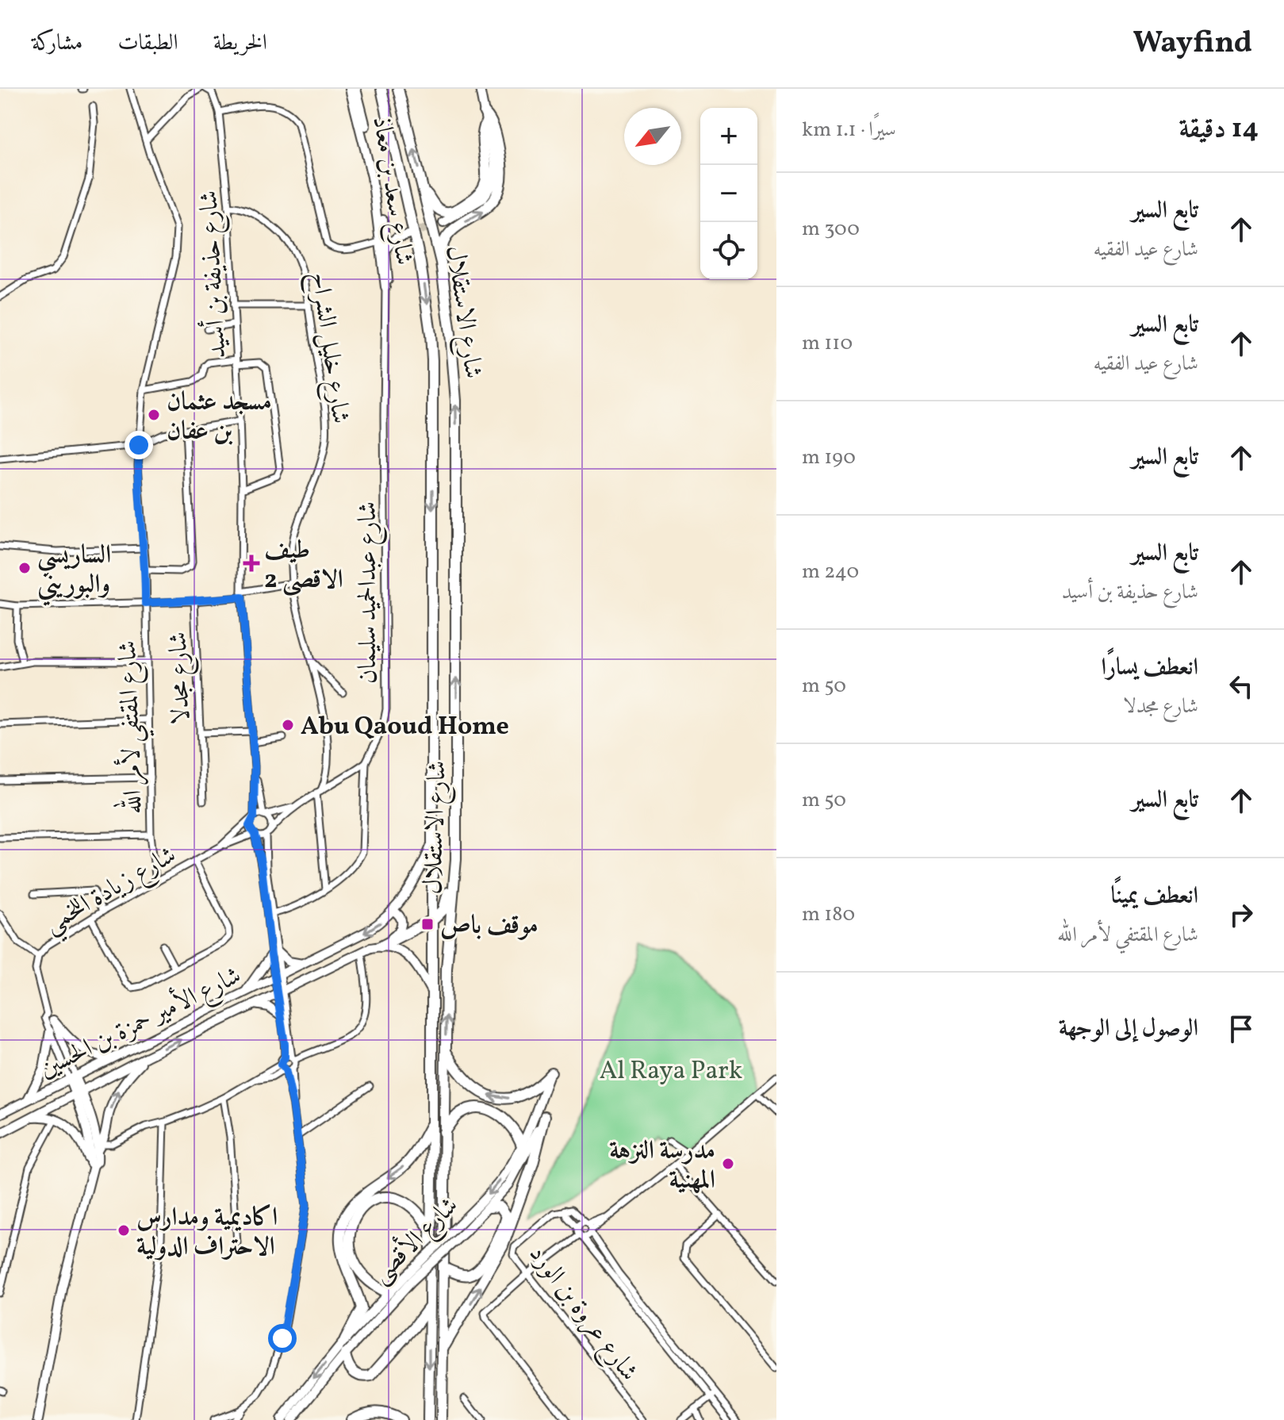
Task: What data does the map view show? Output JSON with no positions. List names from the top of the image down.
{
  "streets": {
    "highway": ["شارع الاستقلال"],
    "main road": ["شارع سعد بن معاذ", "شارع الأمير حمزة بن الحسين", "شارع الأقصى"],
    "street": [
      "شارع حذيفة بن أسيد",
      "شارع خليل الشراح",
      "شارع عبدالحميد سليمان",
      "شارع مجدلا",
      "شارع المقتفي لأمر الله",
      "شارع زيادة اللخمي",
      "شارع عروة بن الورد"
    ]
  },
  "crossings": [
    ["شارع سعد بن معاذ", "شارع عبدالحميد سليمان"],
    ["شارع حذيفة بن أسيد", "شارع خليل الشراح"],
    ["شارع حذيفة بن أسيد", "شارع مجدلا"],
    ["شارع حذيفة بن أسيد", "شارع زيادة اللخمي"],
    ["شارع الاستقلال", "شارع الأمير حمزة بن الحسين"],
    ["شارع خليل الشراح", "شارع عبدالحميد سليمان"],
    ["شارع خليل الشراح", "شارع مجدلا"],
    ["شارع المقتفي لأمر الله", "شارع زيادة اللخمي"],
    ["شارع زيادة اللخمي", "شارع الأمير حمزة بن الحسين"]
  ],
  "parks": ["Al Raya Park"],
  "places": {
    "other": [
      "مسجد عثمان بن عفان",
      "الساريسي والبوريني",
      "Abu Qaoud Home",
      "مدرسة النزهة المهنية",
      "اكاديمية ومدارس الاحتراف الدولية"
    ],
    "health": ["طيف الاقصى 2"],
    "transit": ["موقف باص"]
  },
  "north": "bottom left",
  "page": {
    "header": "Wayfind",
    "nav": ["الخريطة", "الطبقات", "مشاركة"],
    "heading": ["14 دقيقة", "سيرًا · 1.1 km"],
    "map_buttons": ["+", "−"],
    "list": [
      ["تابع السير", "شارع عيد الفقيه", "300 m"],
      ["تابع السير", "شارع عيد الفقيه", "110 m"],
      ["تابع السير", "190 m"],
      ["تابع السير", "شارع حذيفة بن أسيد", "240 m"],
      ["انعطف يسارًا", "شارع مجدلا", "50 m"],
      ["تابع السير", "50 m"],
      ["انعطف يمينًا", "شارع المقتفي لأمر الله", "180 m"],
      "الوصول إلى الوجهة"
    ]
  }
}
